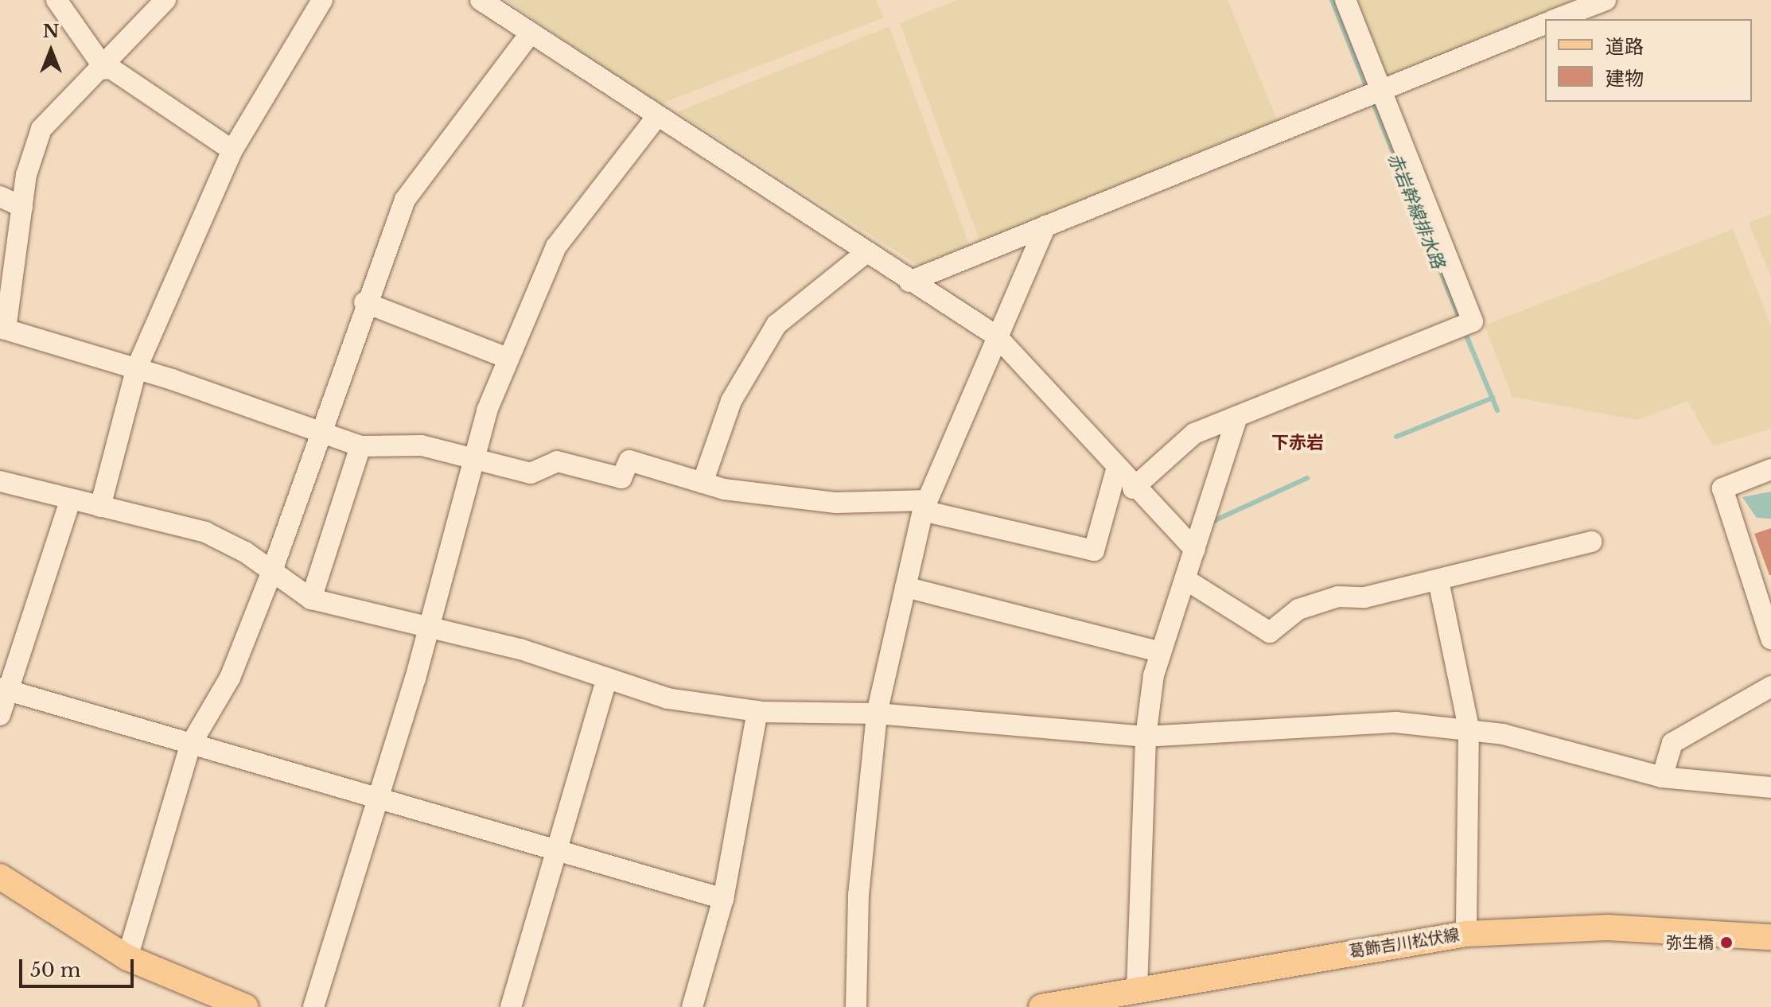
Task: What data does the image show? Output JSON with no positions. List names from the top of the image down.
{
  "streets": {
    "main road": ["葛飾吉川松伏線"]
  },
  "districts": ["下赤岩"],
  "water": ["赤岩幹線排水路"],
  "places": ["弥生橋"],
  "legend": ["道路", "建物"],
  "scale_bar": "50 m",
  "north": "top"
}
